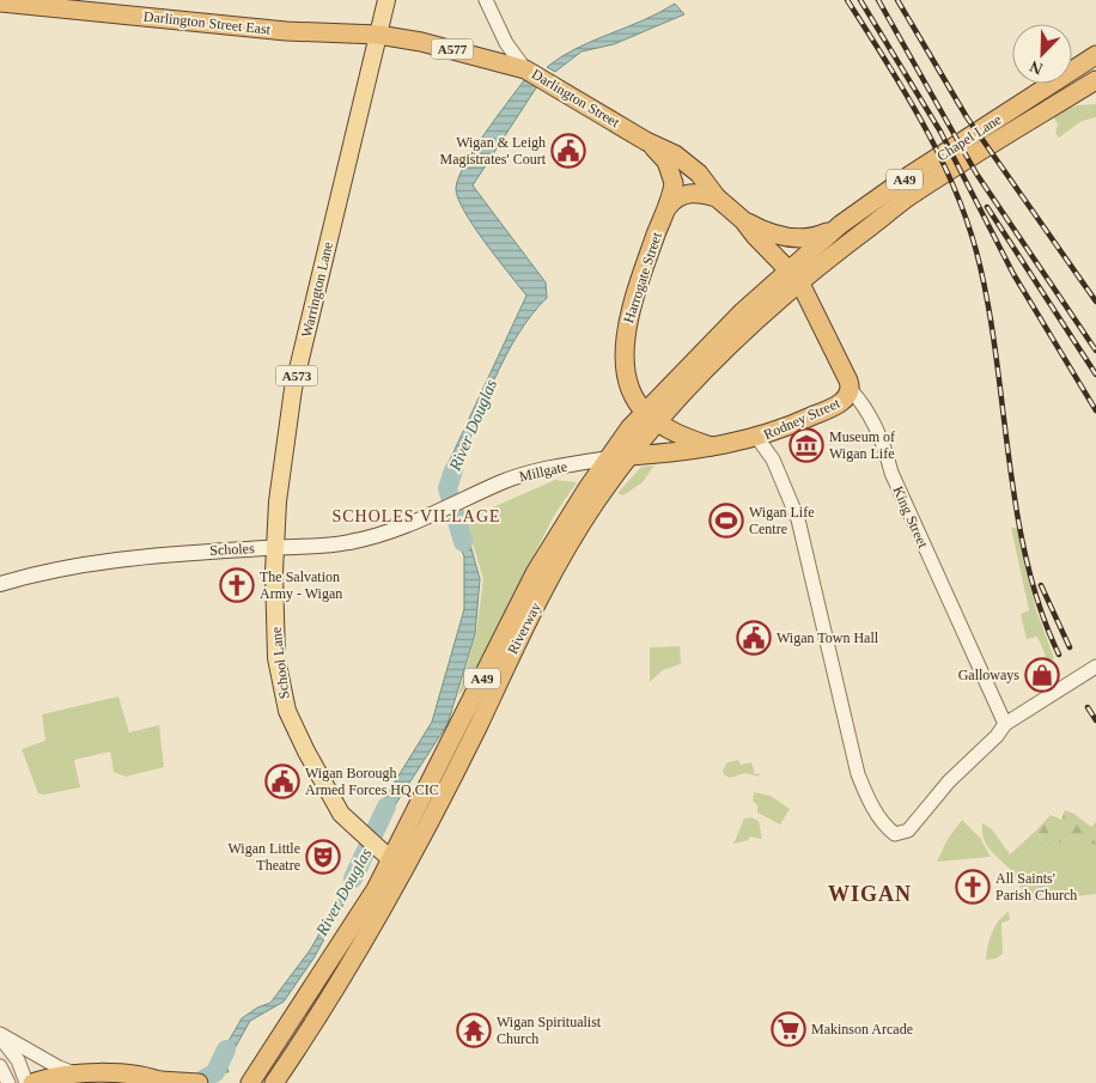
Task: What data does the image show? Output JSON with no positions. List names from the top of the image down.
{
  "streets": {
    "highway": [
      "Darlington Street East",
      "A577",
      "Darlington Street",
      "Chapel Lane",
      "A49",
      "Harrogate Street",
      "Rodney Street",
      "King Street",
      "Riverway"
    ],
    "main road": [
      "Warrington Lane",
      "A573",
      "Millgate",
      "Scholes",
      "School Lane"
    ]
  },
  "crossings": [
    ["Darlington Street East", "Darlington Street"],
    ["Darlington Street East", "Warrington Lane"],
    ["Darlington Street East", "A573"],
    ["Darlington Street", "Chapel Lane"],
    ["Darlington Street", "Harrogate Street"],
    ["Darlington Street", "Warrington Lane"],
    ["Darlington Street", "A573"],
    ["Darlington Street", "King Street"],
    ["Darlington Street", "Riverway"],
    ["Chapel Lane", "King Street"],
    ["Chapel Lane", "Riverway"],
    ["Harrogate Street", "Rodney Street"],
    ["Harrogate Street", "Riverway"],
    ["Warrington Lane", "A573"],
    ["Warrington Lane", "Scholes"],
    ["Warrington Lane", "School Lane"],
    ["A573", "Riverway"],
    ["A573", "School Lane"],
    ["Rodney Street", "Millgate"],
    ["Rodney Street", "King Street"],
    ["Rodney Street", "Riverway"],
    ["Millgate", "Scholes"],
    ["Millgate", "Riverway"],
    ["King Street", "Riverway"],
    ["Scholes", "School Lane"],
    ["Riverway", "School Lane"]
  ],
  "districts": ["SCHOLES VILLAGE", "WIGAN"],
  "water": ["River Douglas"],
  "places": {
    "public building": ["Wigan & Leigh Magistrates' Court", "Wigan Town Hall", "Wigan Borough Armed Forces HQ CIC"],
    "museum": ["Museum of Wigan Life"],
    "sports": ["Wigan Life Centre"],
    "church": ["The Salvation Army - Wigan", "All Saints' Parish Church"],
    "shop": ["Galloways"],
    "theatre": ["Wigan Little Theatre"],
    "supermarket": ["Makinson Arcade"],
    "temple": ["Wigan Spiritualist Church"]
  },
  "north": "bottom left"
}
